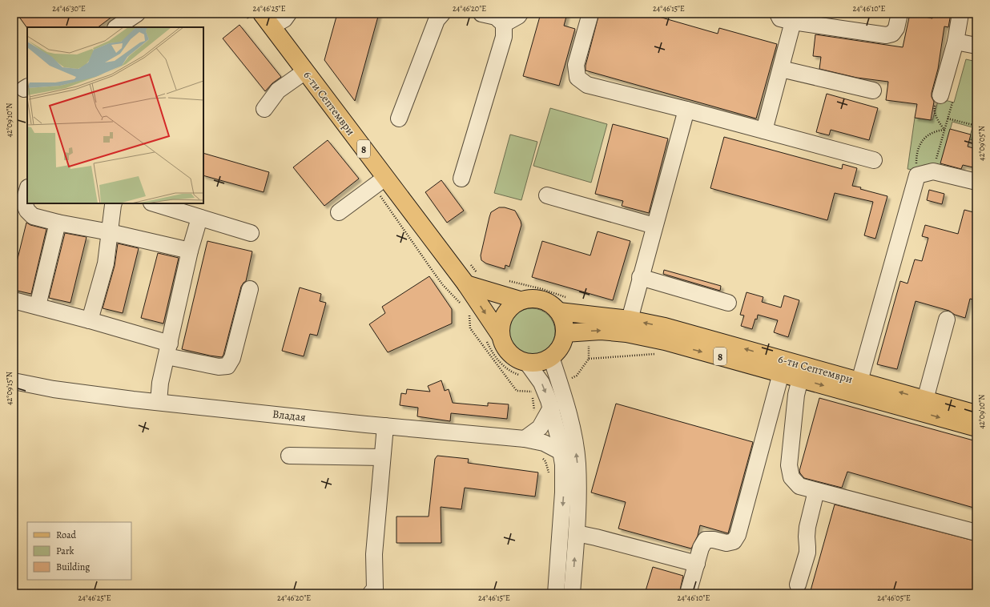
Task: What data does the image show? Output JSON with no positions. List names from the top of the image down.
{
  "streets": {
    "main road": ["6-ти Септември", "8"],
    "street": ["Владая"]
  },
  "crossings": [
    ["6-ти Септември", "8"]
  ],
  "legend": ["Road", "Park", "Building"],
  "coordinates": [
    "24°46'30\"E",
    "24°46'25\"E",
    "24°46'20\"E",
    "24°46'15\"E",
    "24°46'10\"E",
    "42°09'10\"N",
    "42°09'05\"N",
    "42°09'15\"N",
    "24°46'05\"E"
  ]
}
